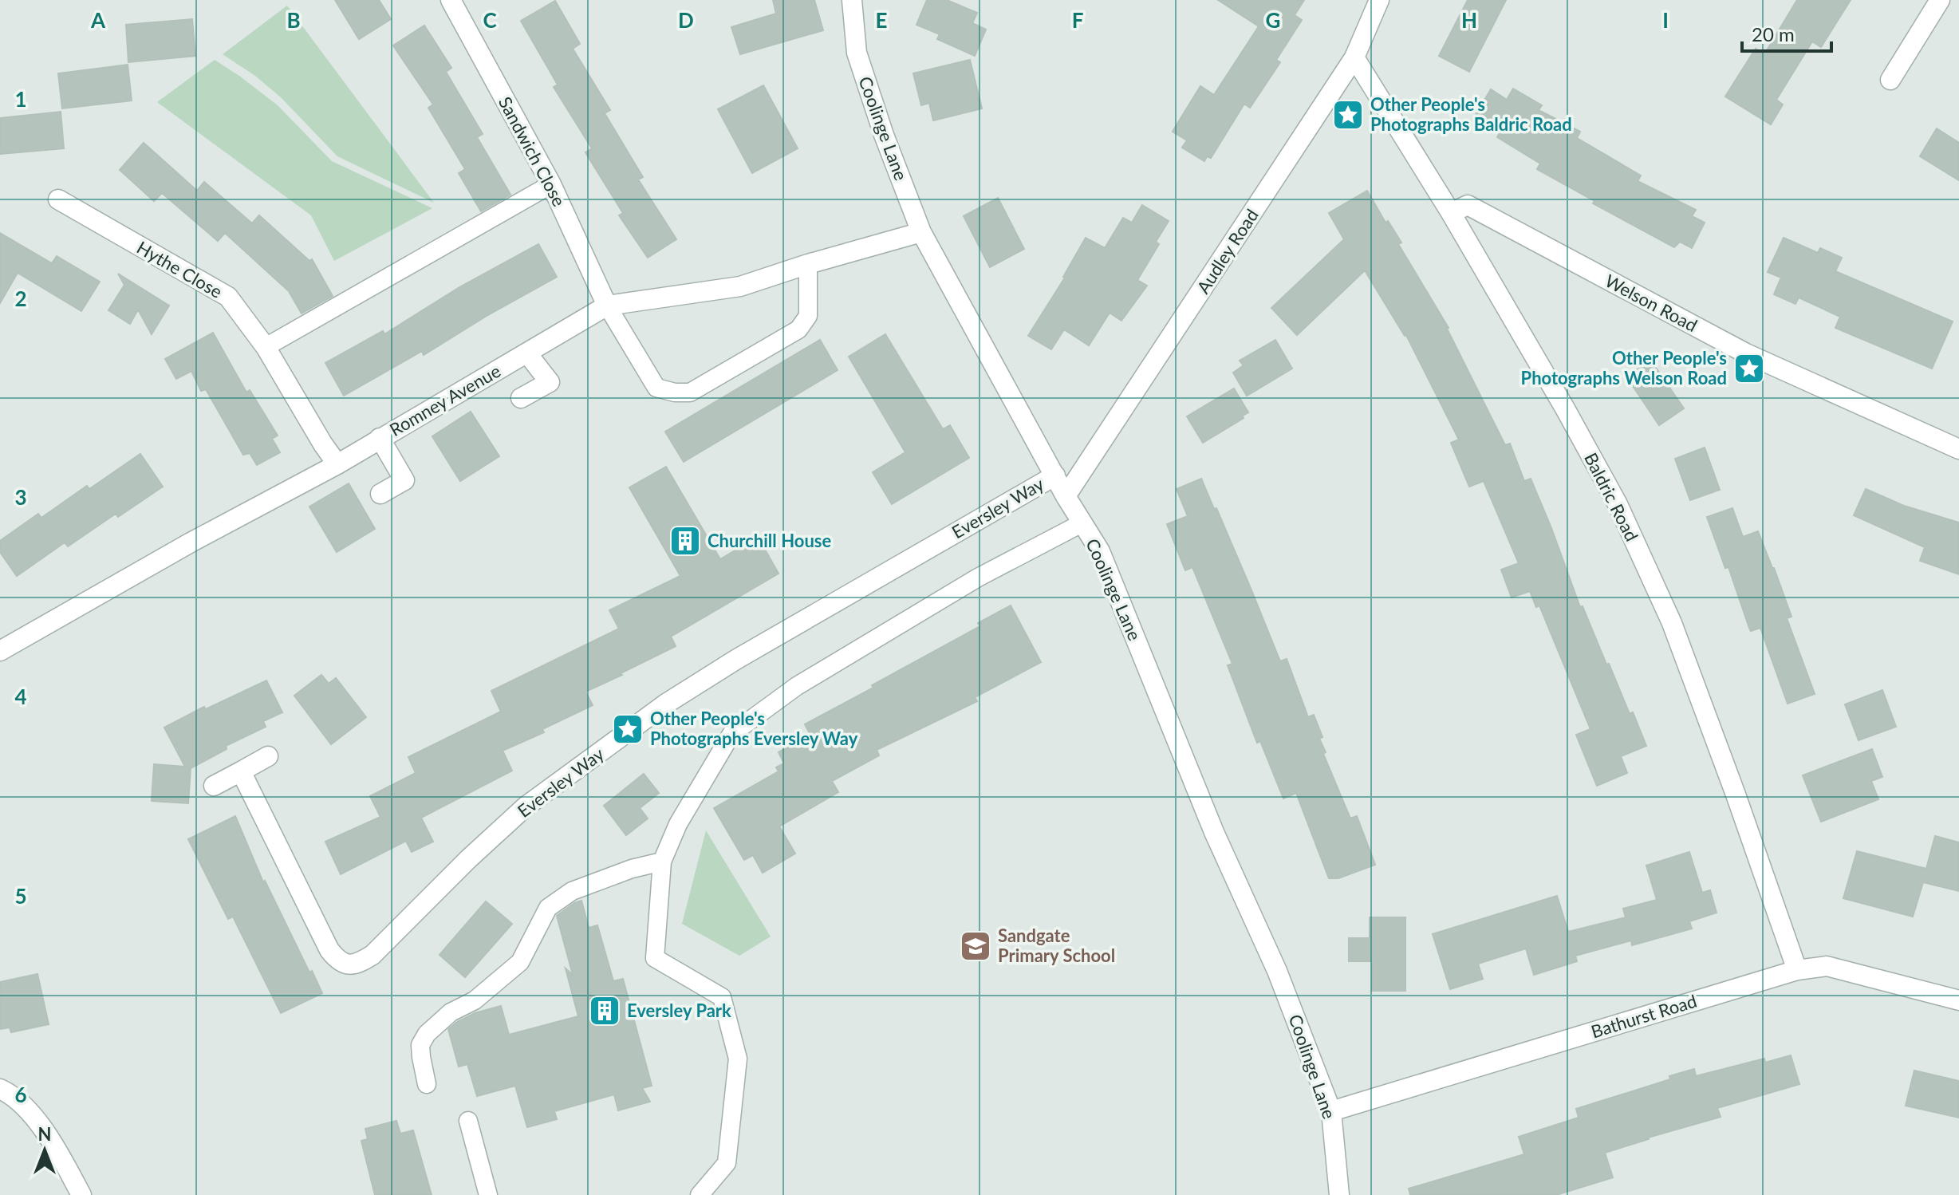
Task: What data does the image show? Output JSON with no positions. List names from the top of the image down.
{
  "streets": {
    "street": [
      "Coolinge Lane",
      "Sandwich Close",
      "Audley Road",
      "Hythe Close",
      "Welson Road",
      "Romney Avenue",
      "Baldric Road",
      "Eversley Way",
      "Bathurst Road"
    ]
  },
  "crossings": [
    ["Coolinge Lane", "Audley Road"],
    ["Coolinge Lane", "Romney Avenue"],
    ["Coolinge Lane", "Eversley Way"],
    ["Coolinge Lane", "Bathurst Road"],
    ["Sandwich Close", "Romney Avenue"],
    ["Audley Road", "Baldric Road"],
    ["Hythe Close", "Romney Avenue"],
    ["Welson Road", "Baldric Road"],
    ["Baldric Road", "Bathurst Road"]
  ],
  "places": {
    "place": ["Other People's Photographs Baldric Road", "Other People's Photographs Welson Road", "Other People's Photographs Eversley Way"],
    "building": ["Churchill House", "Eversley Park"],
    "school or university": ["Sandgate Primary School"]
  },
  "scale_bar": "20 m",
  "north": "top",
  "grid": {
    "columns": [
      "A",
      "B",
      "C",
      "D",
      "E",
      "F",
      "G",
      "H",
      "I"
    ],
    "rows": [
      "1",
      "2",
      "3",
      "4",
      "5",
      "6"
    ]
  }
}
